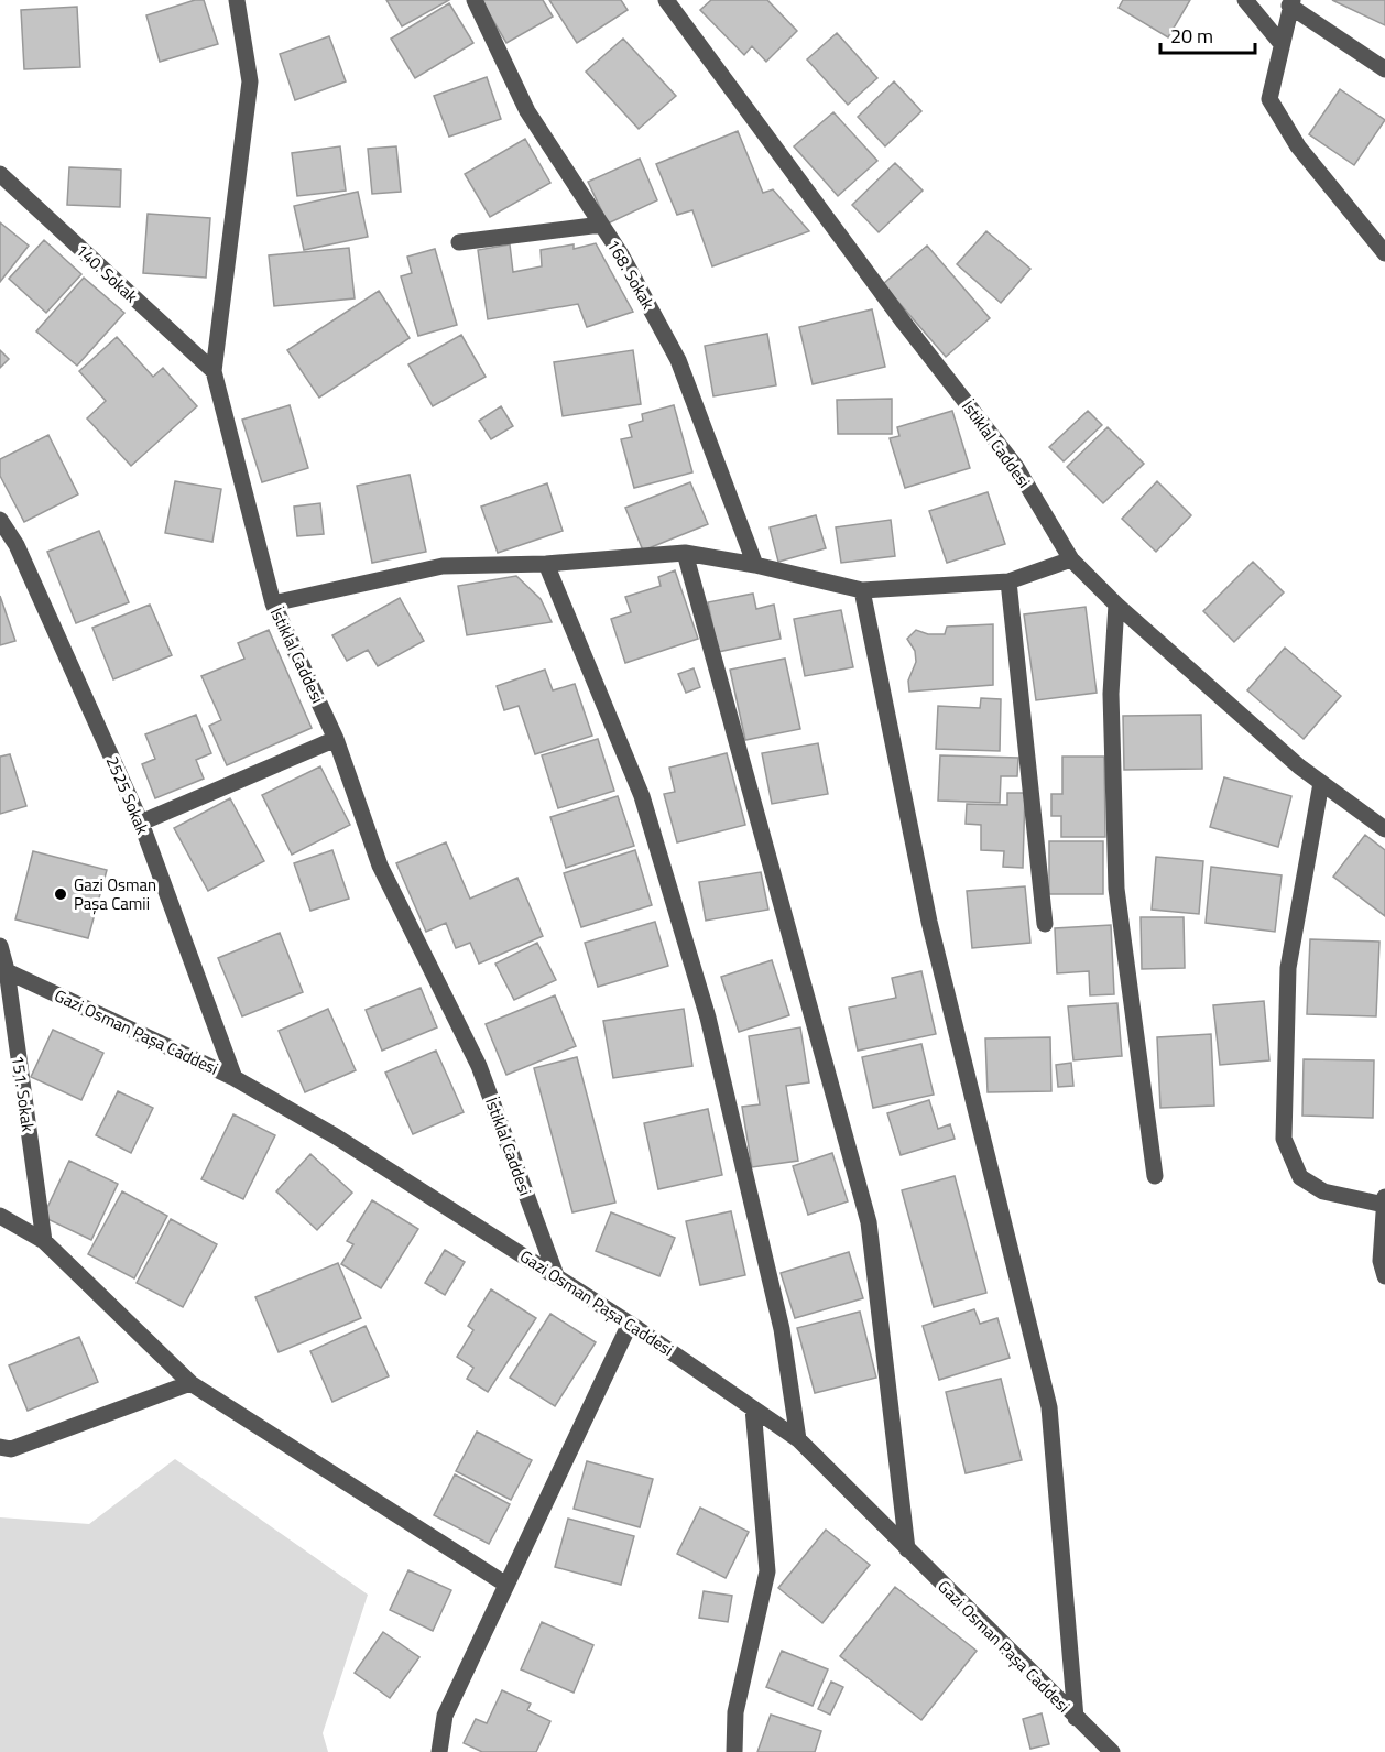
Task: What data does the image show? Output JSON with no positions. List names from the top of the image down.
{
  "streets": {
    "street": [
      "140. Sokak",
      "168. Sokak",
      "İstiklal Caddesi",
      "2525 Sokak",
      "Gazi Osman Paşa Caddesi",
      "151. Sokak"
    ]
  },
  "crossings": [
    ["140. Sokak", "İstiklal Caddesi"],
    ["İstiklal Caddesi", "Gazi Osman Paşa Caddesi"],
    ["2525 Sokak", "Gazi Osman Paşa Caddesi"],
    ["Gazi Osman Paşa Caddesi", "151. Sokak"]
  ],
  "places": ["Gazi Osman Paşa Camii"],
  "scale_bar": "20 m"
}
